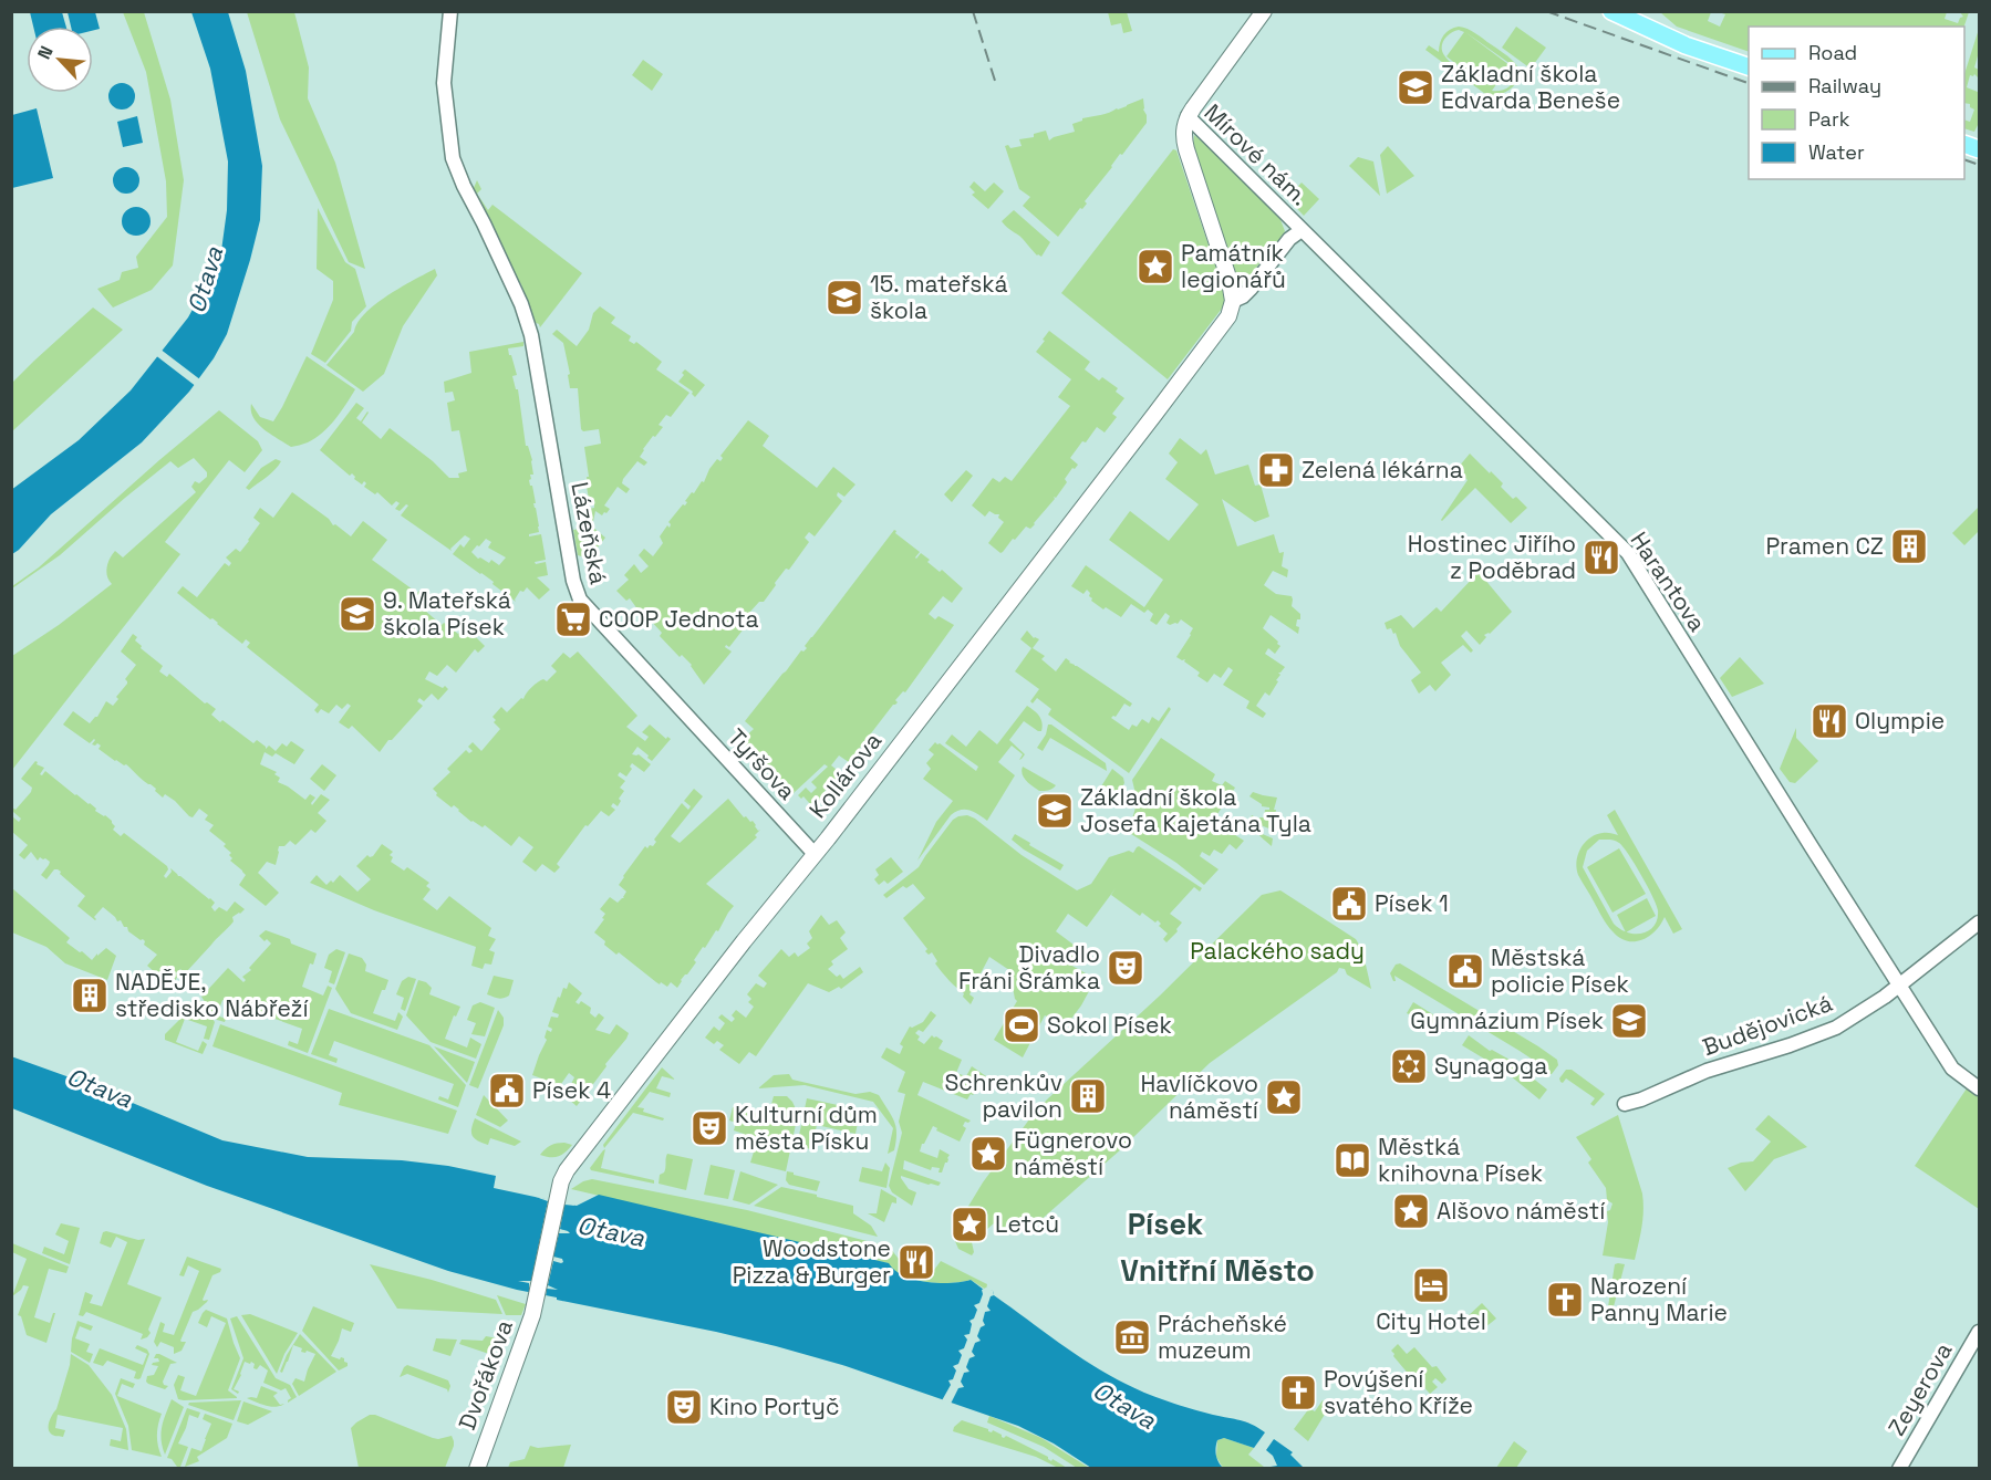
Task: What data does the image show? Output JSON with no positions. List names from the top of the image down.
{
  "streets": {
    "main road": ["Mírové nám.", "Kollárova", "Dvořákova"],
    "street": [
      "Lázeňská",
      "Harantova",
      "Tyršova",
      "Budějovická",
      "Zeyerova"
    ]
  },
  "crossings": [
    ["Mírové nám.", "Harantova"],
    ["Mírové nám.", "Kollárova"],
    ["Lázeňská", "Tyršova"],
    ["Harantova", "Budějovická"],
    ["Tyršova", "Kollárova"],
    ["Kollárova", "Dvořákova"]
  ],
  "districts": ["Písek", "Vnitřní Město"],
  "water": ["Otava"],
  "parks": ["Palackého sady"],
  "places": {
    "school or university": [
      "Základní škola Edvarda Beneše",
      "15. mateřská škola",
      "9. Mateřská škola Písek",
      "Základní škola Josefa Kajetána Tyla",
      "Gymnázium Písek"
    ],
    "place": [
      "Památník legionářů",
      "Havlíčkovo náměstí",
      "Fügnerovo náměstí",
      "Alšovo náměstí",
      "Letců"
    ],
    "pharmacy": ["Zelená lékárna"],
    "building": ["Pramen CZ", "NADĚJE, středisko Nábřeží", "Schrenkův pavilon"],
    "restaurant": ["Hostinec Jiřího z Poděbrad", "Olympie", "Woodstone Pizza & Burger"],
    "supermarket": ["COOP Jednota"],
    "public building": ["Písek 1", "Městská policie Písek", "Písek 4"],
    "theatre": ["Divadlo Fráni Šrámka", "Kulturní dům města Písku", "Kino Portyč"],
    "sports": ["Sokol Písek"],
    "synagogue": ["Synagoga"],
    "library": ["Městká knihovna Písek"],
    "hotel": ["City Hotel"],
    "church": ["Narození Panny Marie", "Povýšení svatého Kříže"],
    "museum": ["Prácheňské muzeum"]
  },
  "legend": [
    "Road",
    "Railway",
    "Park",
    "Water"
  ],
  "north": "top left"
}
